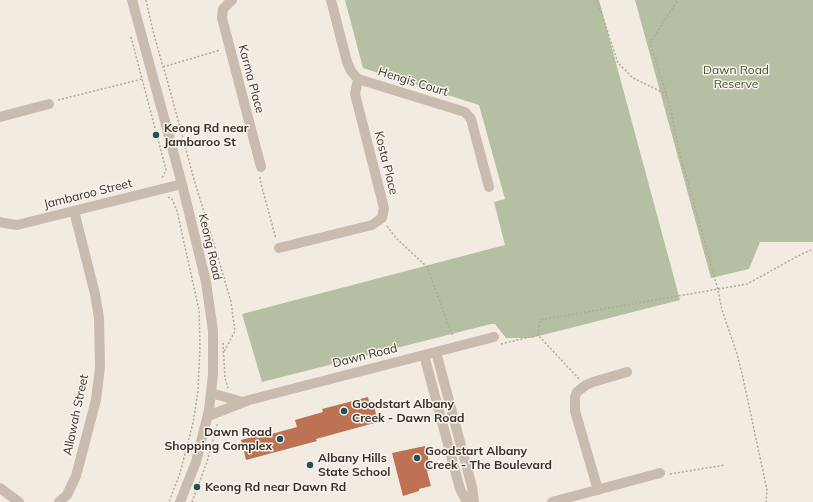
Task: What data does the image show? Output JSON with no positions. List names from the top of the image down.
{
  "streets": {
    "street": [
      "Karma Place",
      "Hengis Court",
      "Kosta Place",
      "Jambaroo Street",
      "Keong Road",
      "Dawn Road",
      "Allawah Street"
    ]
  },
  "crossings": [
    ["Hengis Court", "Kosta Place"],
    ["Jambaroo Street", "Keong Road"],
    ["Jambaroo Street", "Allawah Street"],
    ["Keong Road", "Dawn Road"]
  ],
  "parks": ["Dawn Road Reserve"],
  "places": [
    "Keong Rd near Jambaroo St",
    "Goodstart Albany Creek - Dawn Road",
    "Dawn Road Shopping Complex",
    "Goodstart Albany Creek - The Boulevard",
    "Albany Hills State School",
    "Keong Rd near Dawn Rd"
  ]
}
